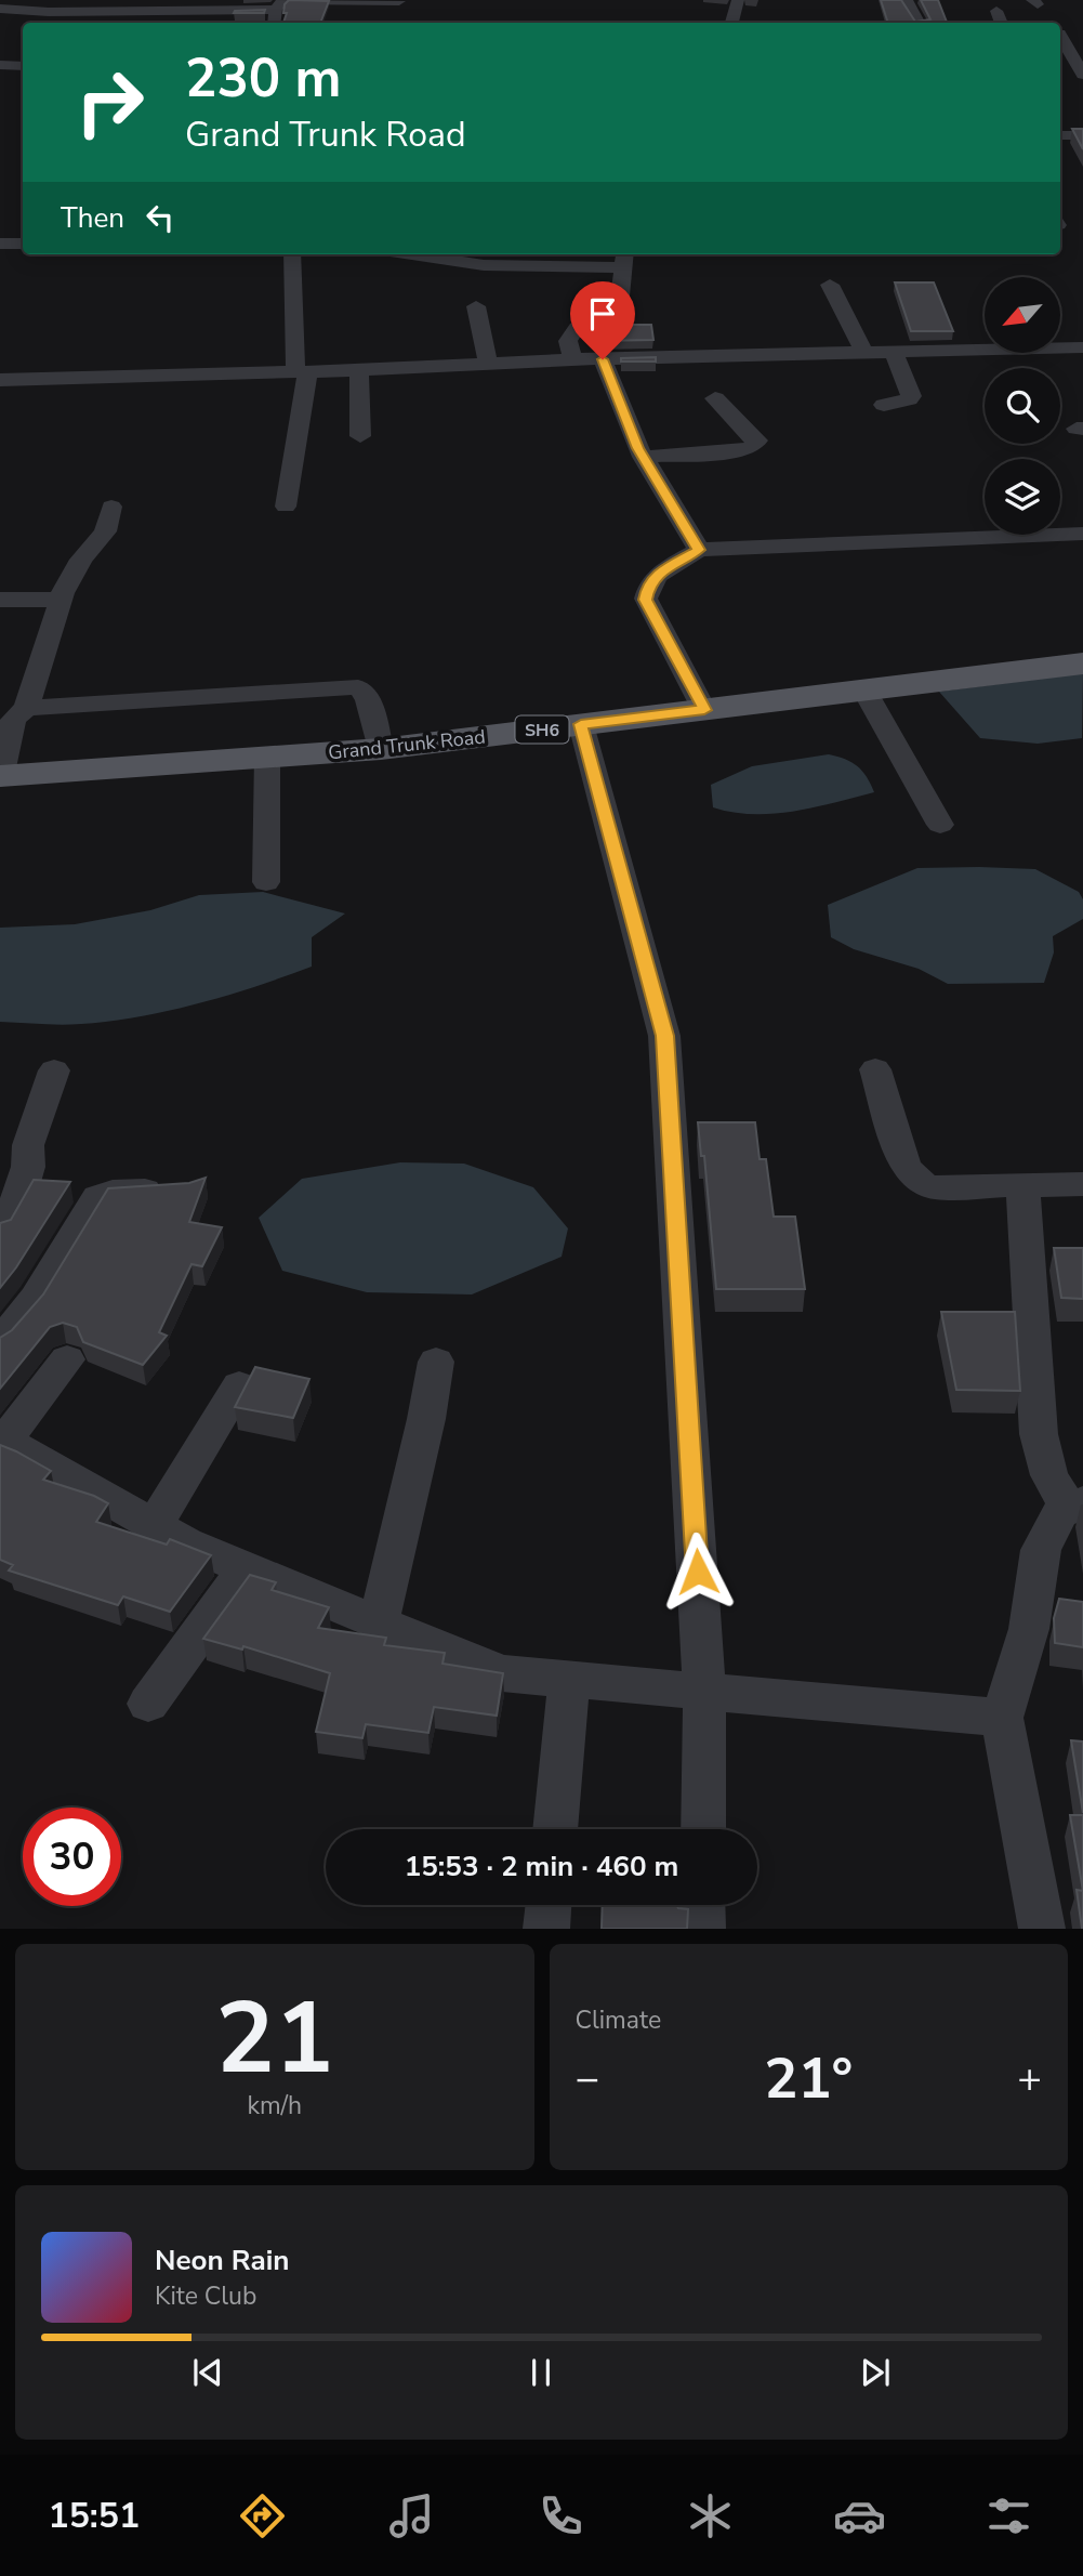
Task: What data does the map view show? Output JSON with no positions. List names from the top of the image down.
{
  "streets": {
    "main road": ["SH6", "Grand Trunk Road"]
  },
  "north": "bottom left",
  "page": {
    "turn": ["230 m", "Grand Trunk Road"],
    "then": "Then",
    "limit": "30",
    "trip": "15:53 · 2 min · 460 m",
    "tile": [
      ["21", "km/h"],
      "Climate"
    ],
    "heat": ["−", "21°", "+"],
    "song": ["Neon Rain", "Kite Club"],
    "tabs": "15:51"
  }
}
